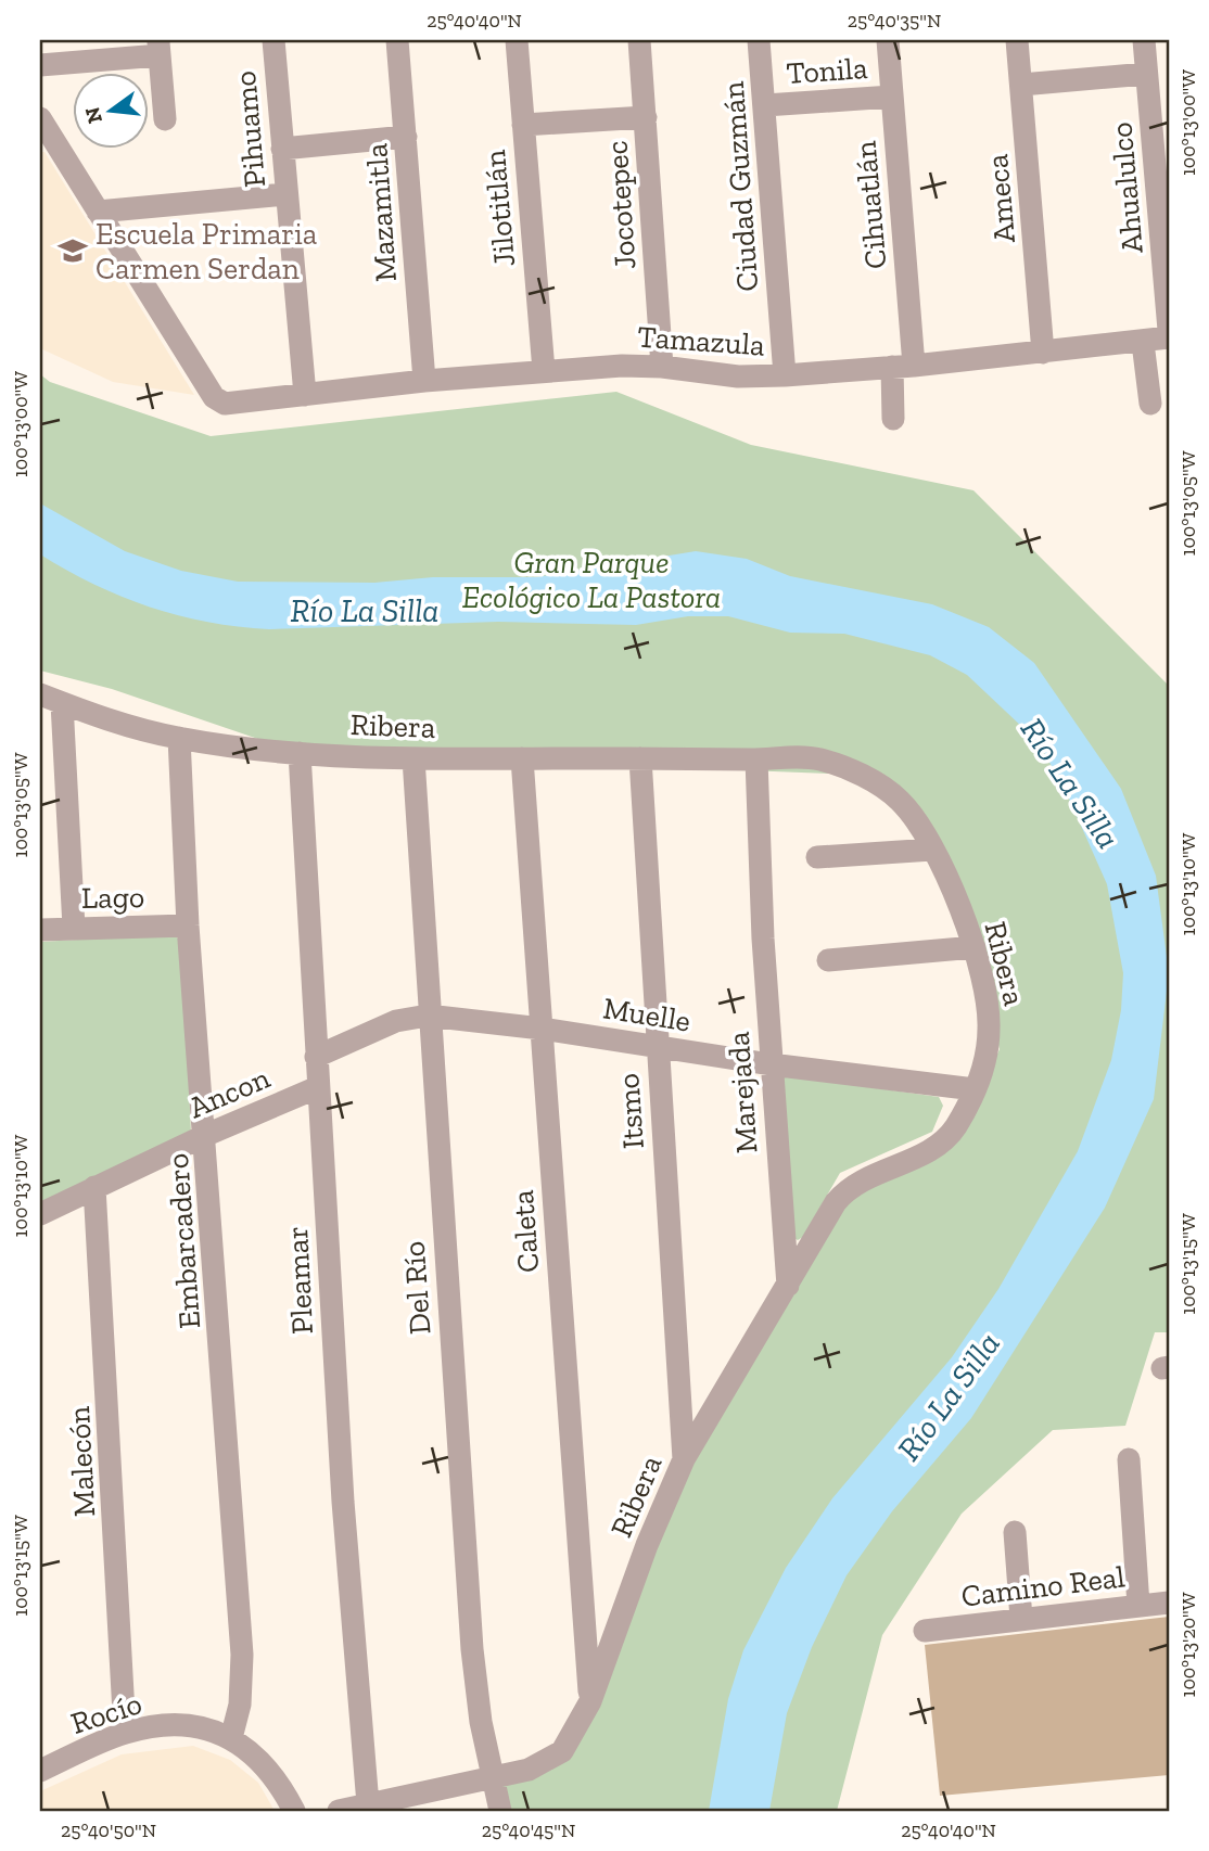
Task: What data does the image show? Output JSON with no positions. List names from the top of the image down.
{
  "streets": {
    "street": [
      "Tonila",
      "Pihuamo",
      "Ciudad Guzmán",
      "Ahualulco",
      "Ameca",
      "Jocotepec",
      "Cihuatlán",
      "Jilotitlán",
      "Mazamitla",
      "Tamazula",
      "Ribera",
      "Lago",
      "Muelle",
      "Ancon",
      "Marejada",
      "Itsmo",
      "Caleta",
      "Embarcadero",
      "Pleamar",
      "Del Río",
      "Malecón",
      "Camino Real",
      "Rocío"
    ]
  },
  "crossings": [
    ["Tonila", "Ciudad Guzmán"],
    ["Tonila", "Cihuatlán"],
    ["Pihuamo", "Tamazula"],
    ["Ciudad Guzmán", "Tamazula"],
    ["Ameca", "Tamazula"],
    ["Jocotepec", "Tamazula"],
    ["Cihuatlán", "Tamazula"],
    ["Jilotitlán", "Tamazula"],
    ["Mazamitla", "Tamazula"],
    ["Ribera", "Muelle"],
    ["Ribera", "Marejada"],
    ["Ribera", "Itsmo"],
    ["Ribera", "Caleta"],
    ["Ribera", "Embarcadero"],
    ["Ribera", "Pleamar"],
    ["Ribera", "Del Río"],
    ["Lago", "Embarcadero"],
    ["Muelle", "Marejada"],
    ["Muelle", "Itsmo"],
    ["Muelle", "Caleta"],
    ["Muelle", "Pleamar"],
    ["Muelle", "Del Río"],
    ["Ancon", "Embarcadero"],
    ["Ancon", "Pleamar"],
    ["Ancon", "Malecón"],
    ["Embarcadero", "Rocío"],
    ["Malecón", "Rocío"]
  ],
  "water": ["Río La Silla"],
  "parks": ["Gran Parque Ecológico La Pastora"],
  "places": {
    "school or university": ["Escuela Primaria Carmen Serdan"]
  },
  "north": "left",
  "coordinates": [
    "25°40'40\"N",
    "25°40'35\"N",
    "100°13'00\"W",
    "100°13'05\"W",
    "100°13'10\"W",
    "100°13'15\"W",
    "100°13'20\"W",
    "25°40'50\"N",
    "25°40'45\"N"
  ]
}
